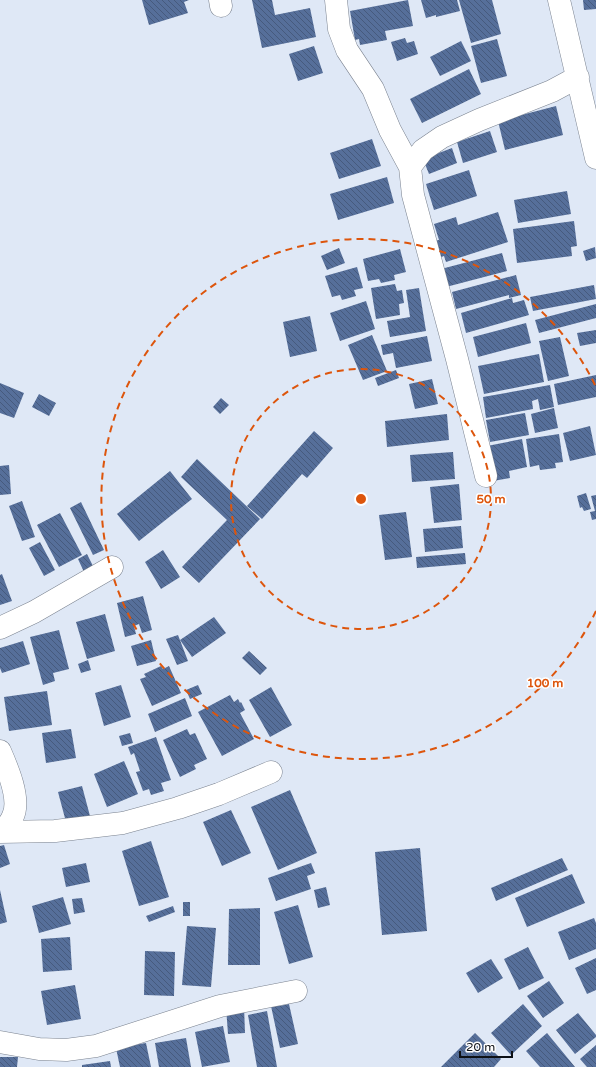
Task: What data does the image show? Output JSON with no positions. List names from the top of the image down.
{
  "scale_bar": "20 m",
  "rings": ["50 m", "100 m"]
}
